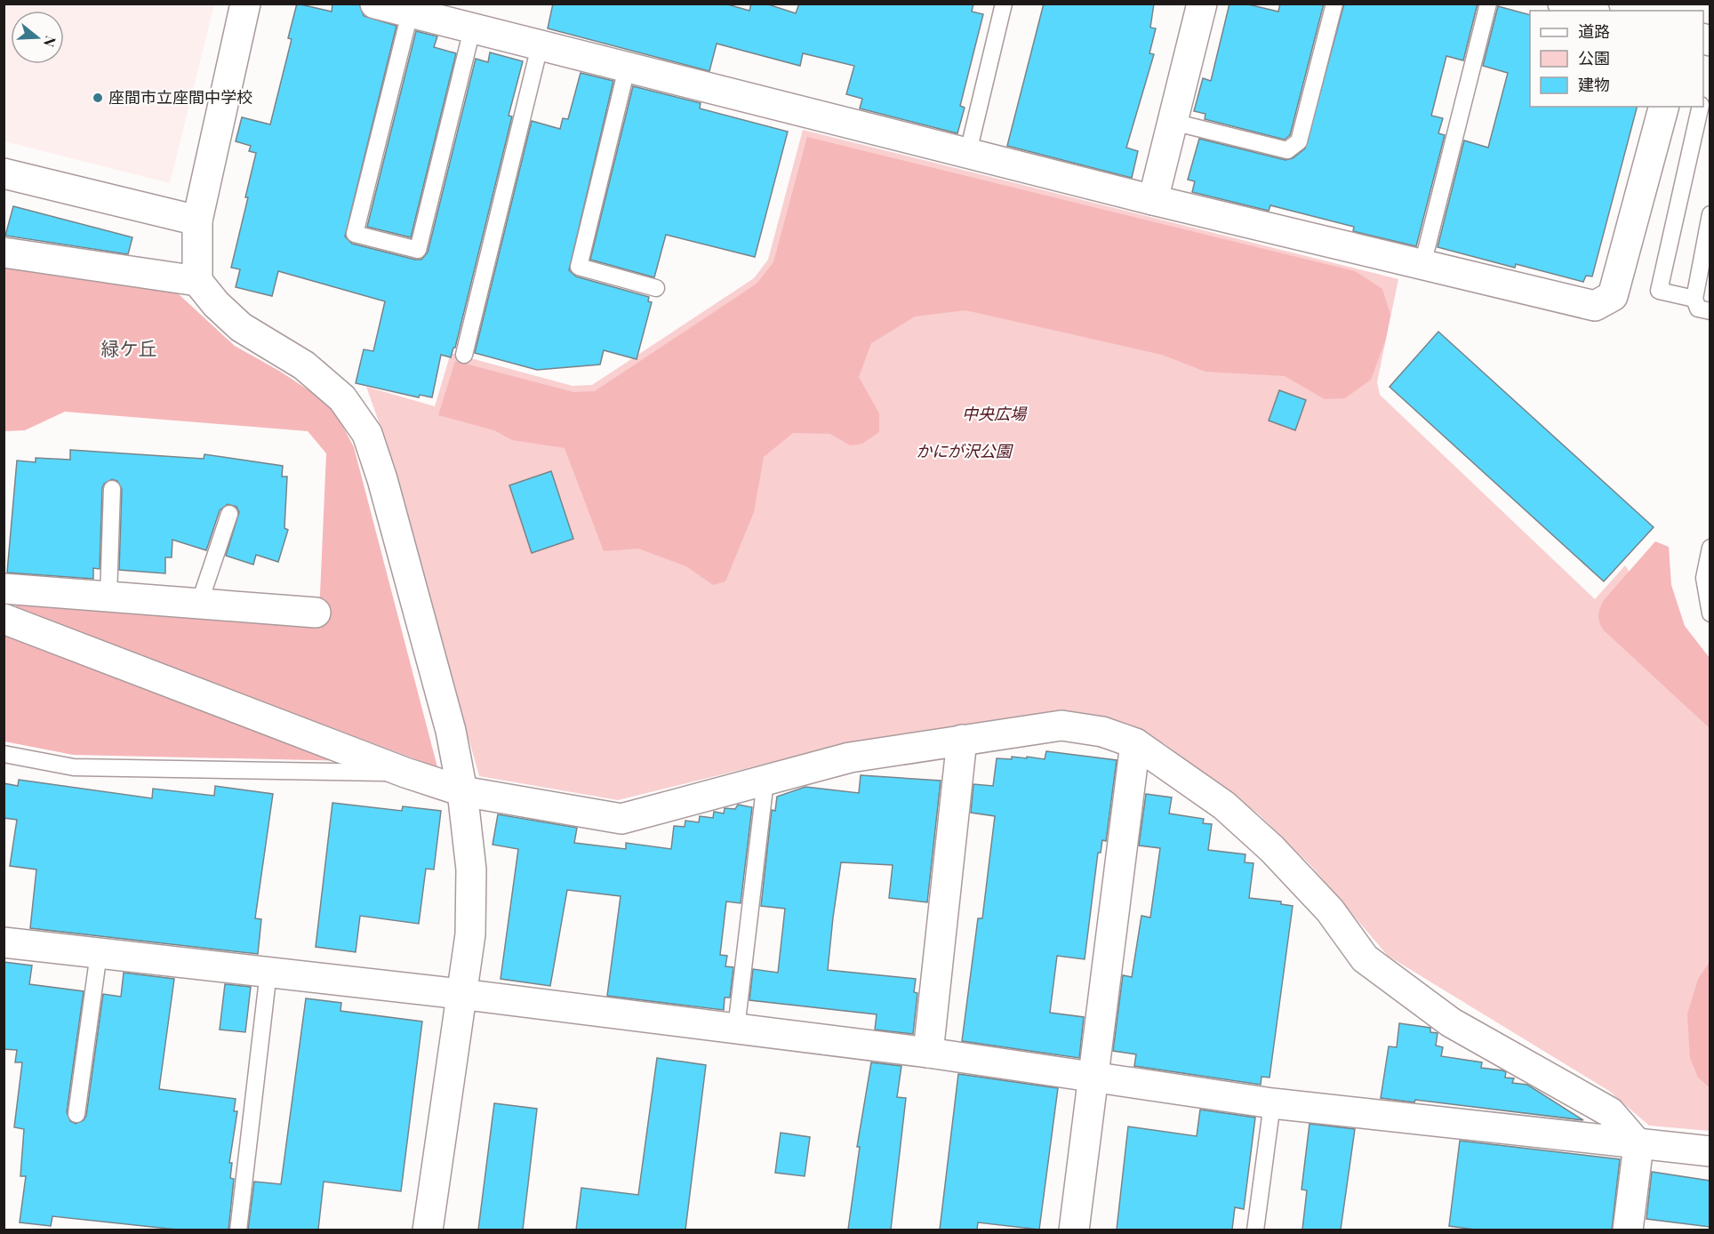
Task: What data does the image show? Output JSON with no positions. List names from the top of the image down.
{
  "districts": ["緑ケ丘"],
  "parks": ["中央広場", "かにが沢公園"],
  "places": ["座間市立座間中学校"],
  "legend": ["道路", "公園", "建物"],
  "north": "right"
}
